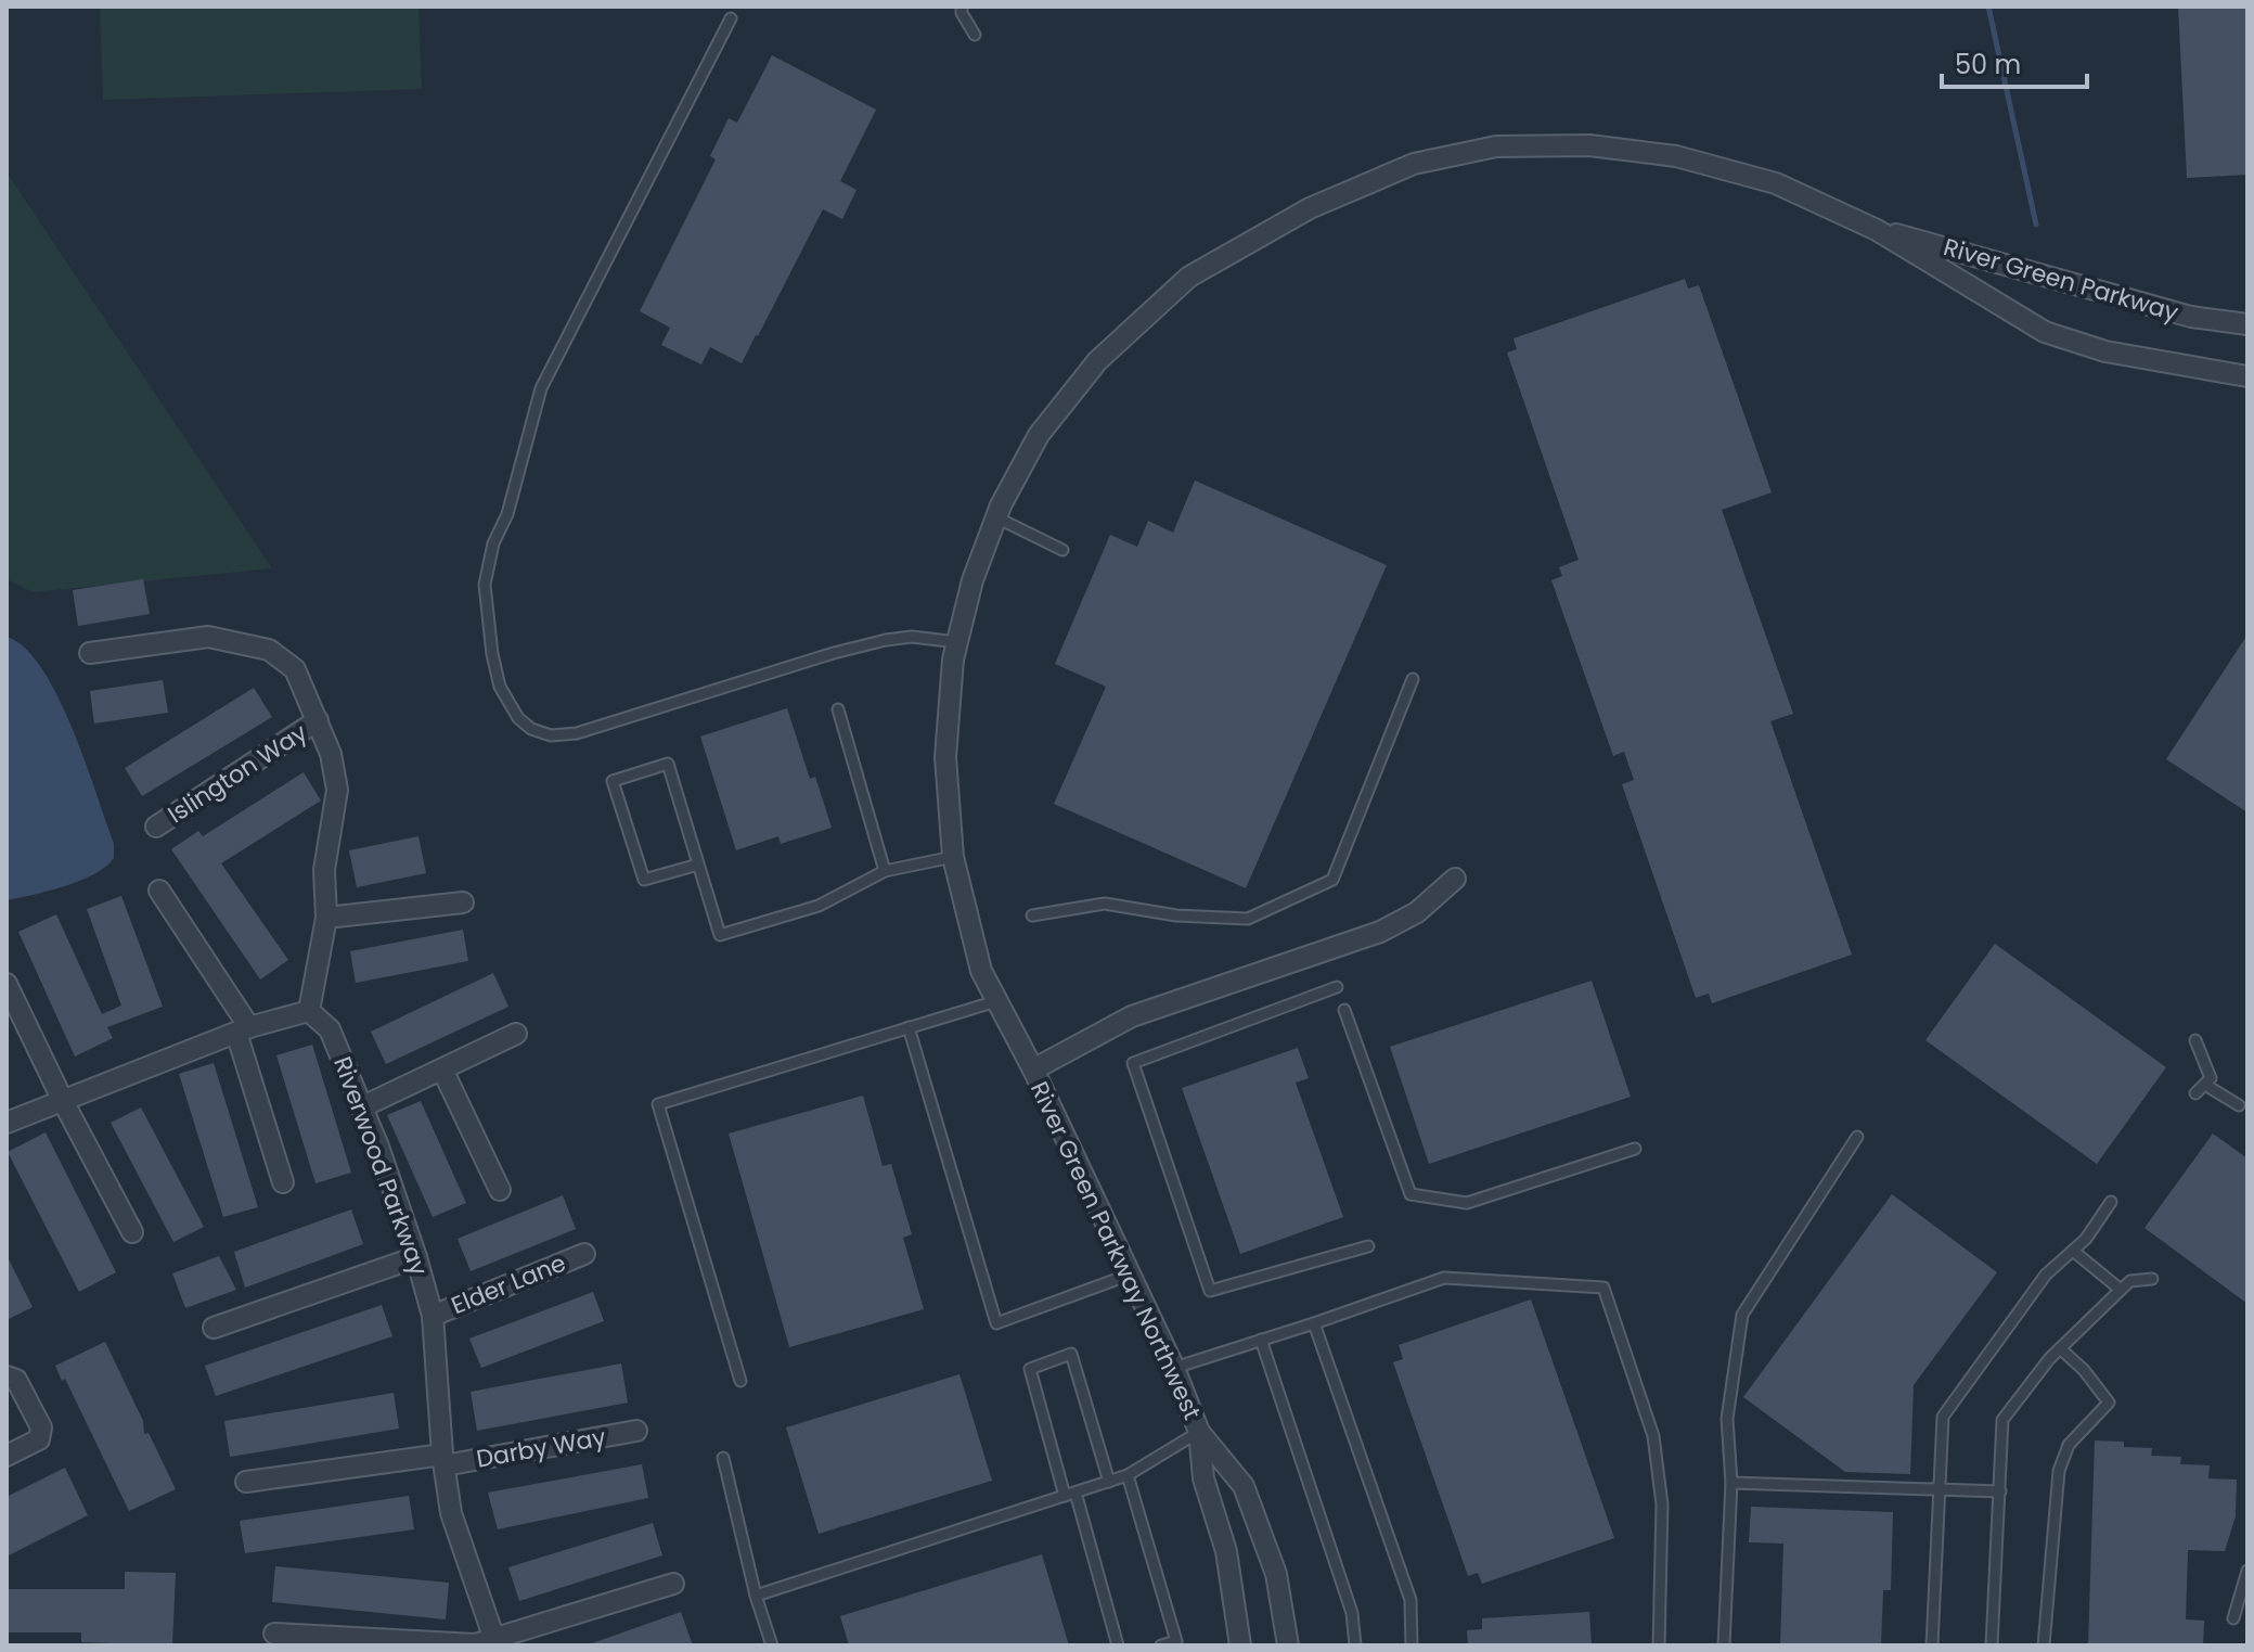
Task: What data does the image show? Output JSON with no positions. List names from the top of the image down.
{
  "streets": {
    "street": [
      "River Green Parkway",
      "Islington Way",
      "Riverwood Parkway",
      "River Green Parkway Northwest",
      "Elder Lane",
      "Darby Way"
    ]
  },
  "crossings": [
    ["River Green Parkway", "River Green Parkway Northwest"],
    ["Riverwood Parkway", "Elder Lane"],
    ["Riverwood Parkway", "Darby Way"]
  ],
  "scale_bar": "50 m"
}
